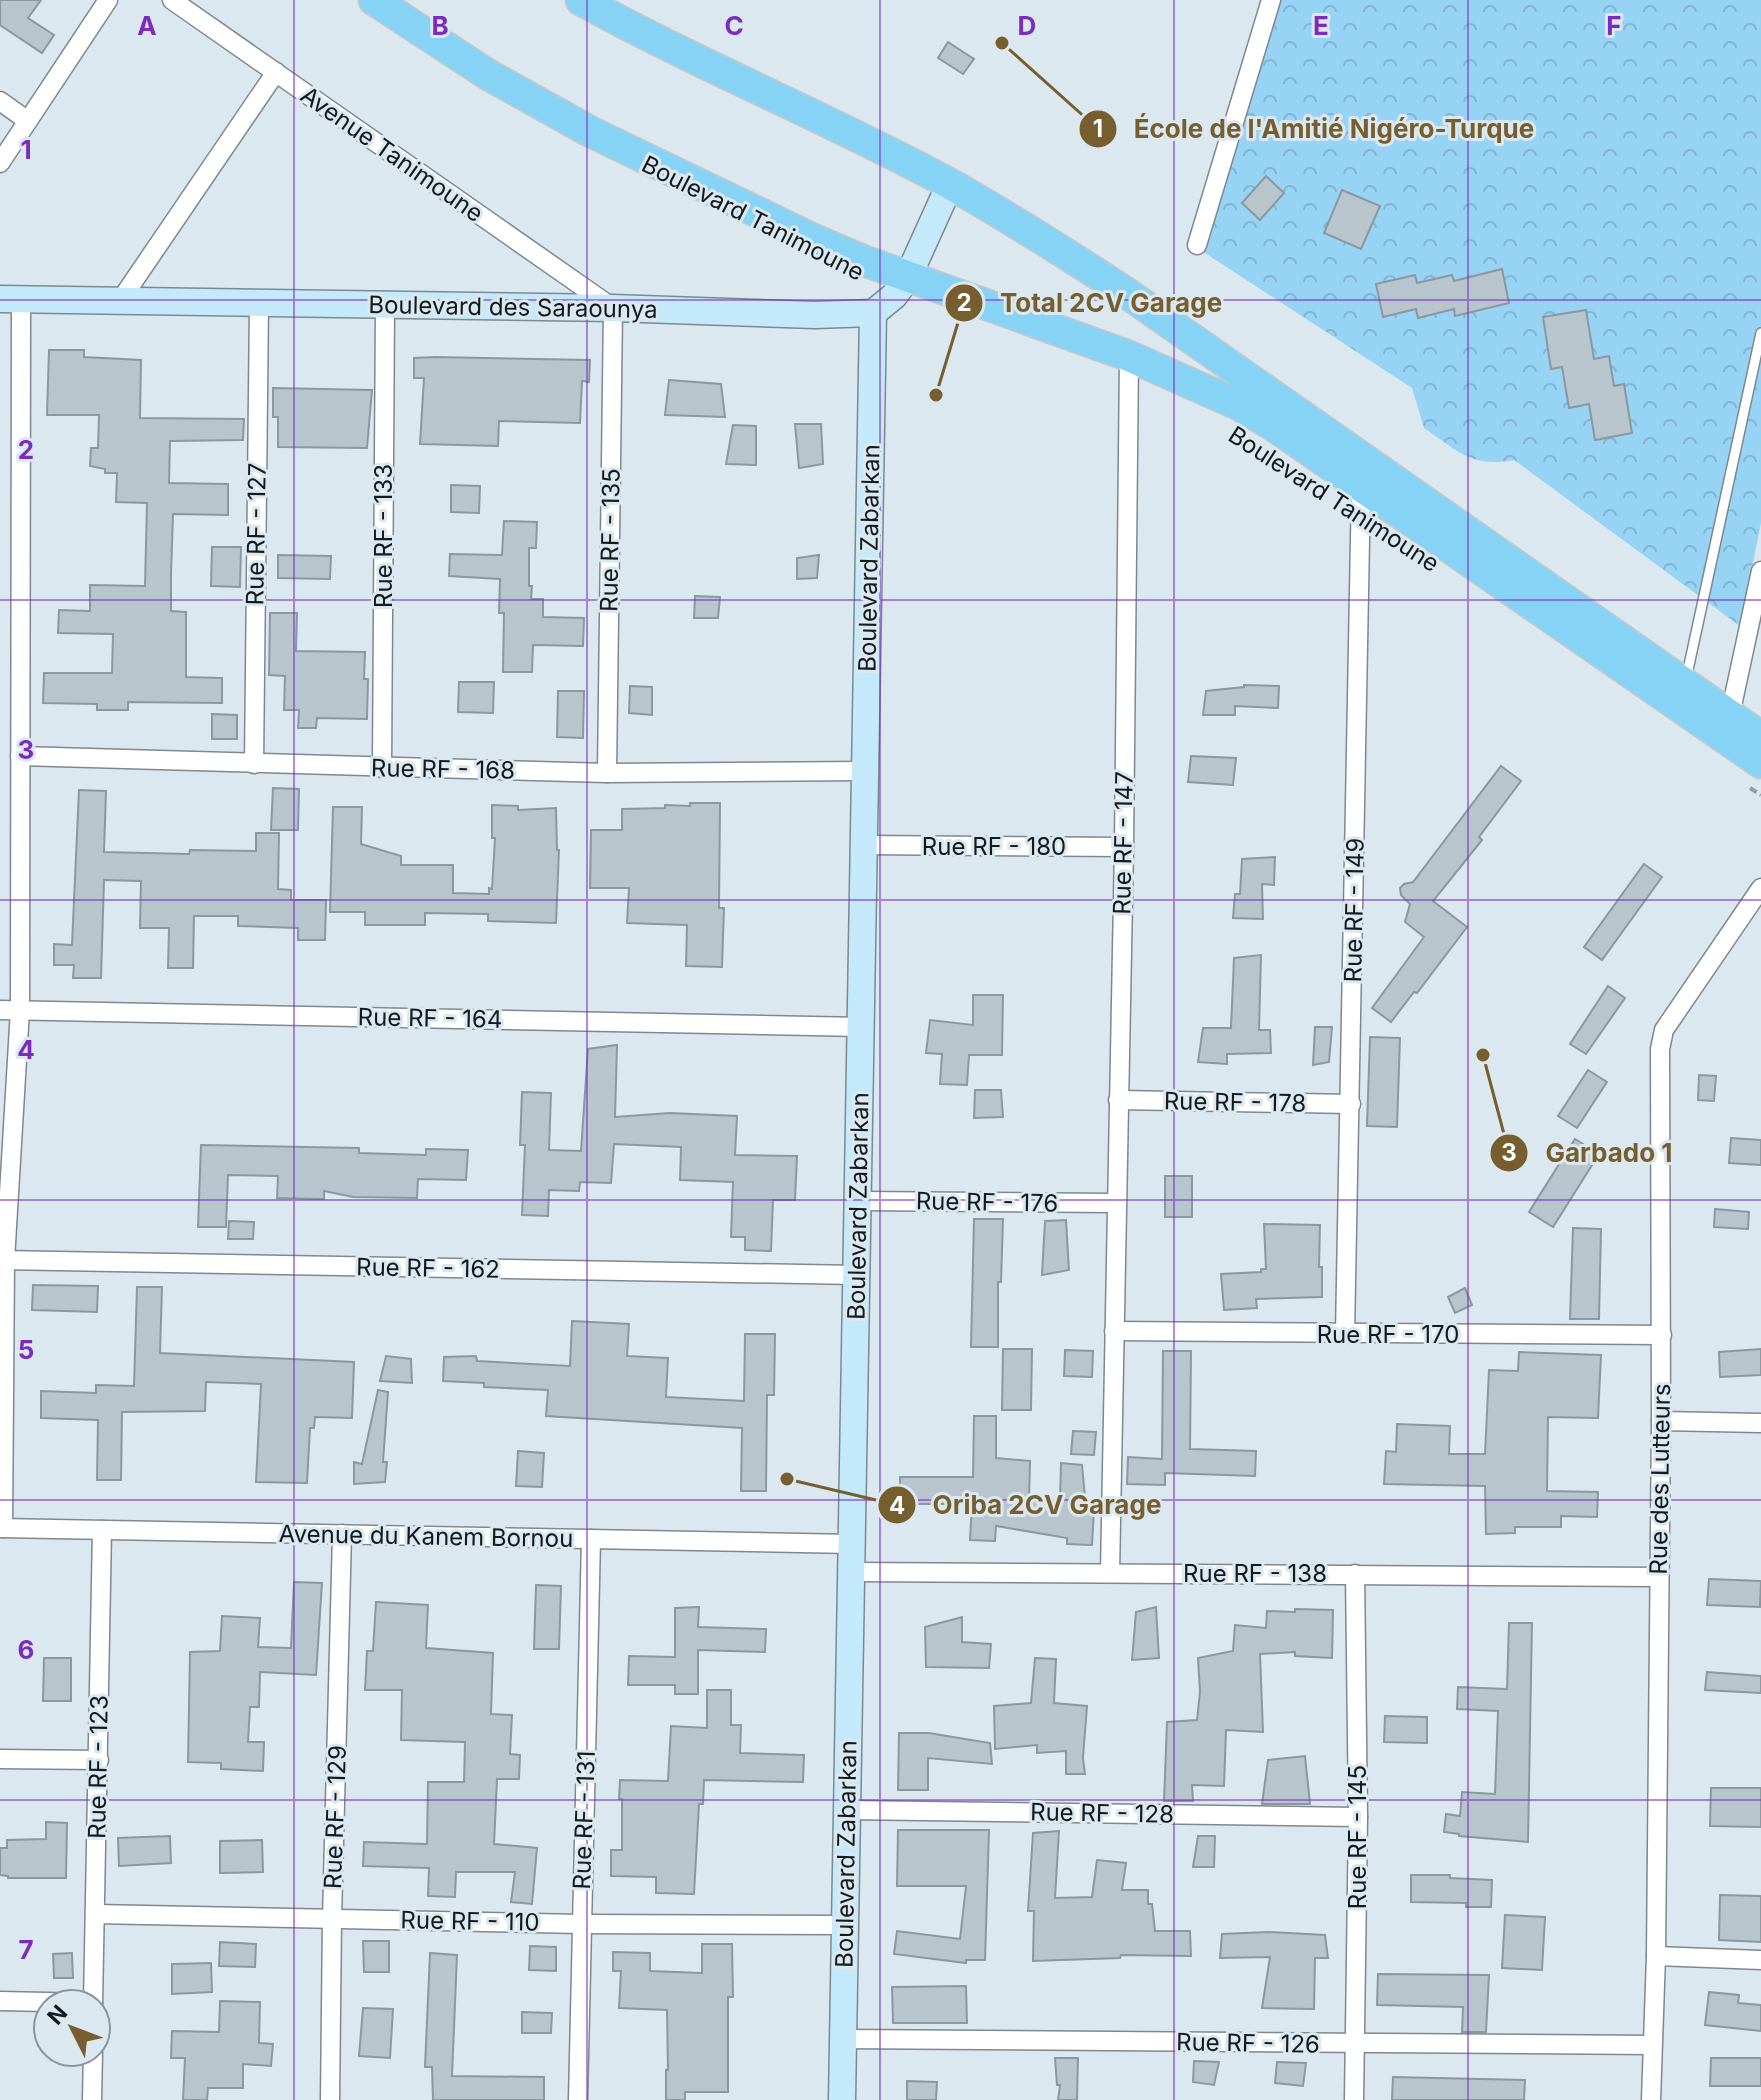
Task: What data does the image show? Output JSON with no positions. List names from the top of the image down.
{
  "streets": {
    "main road": ["Boulevard Tanimoune"],
    "street": [
      "Avenue Tanimoune",
      "Boulevard des Saraounya",
      "Rue RF - 127",
      "Rue RF - 133",
      "Rue RF - 135",
      "Boulevard Zabarkan",
      "Rue RF - 168",
      "Rue RF - 147",
      "Rue RF - 180",
      "Rue RF - 149",
      "Rue RF - 164",
      "Rue RF - 178",
      "Rue RF - 176",
      "Rue RF - 162",
      "Rue RF - 170",
      "Rue des Lutteurs",
      "Avenue du Kanem Bornou",
      "Rue RF - 138",
      "Rue RF - 123",
      "Rue RF - 128",
      "Rue RF - 129",
      "Rue RF - 131",
      "Rue RF - 145",
      "Rue RF - 110",
      "Rue RF - 126"
    ]
  },
  "crossings": [
    ["Avenue Tanimoune", "Boulevard des Saraounya"],
    ["Avenue Tanimoune", "Rue RF - 135"],
    ["Boulevard Tanimoune", "Rue RF - 147"],
    ["Boulevard Tanimoune", "Rue RF - 149"],
    ["Boulevard des Saraounya", "Rue RF - 127"],
    ["Boulevard des Saraounya", "Rue RF - 133"],
    ["Boulevard des Saraounya", "Rue RF - 135"],
    ["Boulevard des Saraounya", "Boulevard Zabarkan"],
    ["Rue RF - 127", "Rue RF - 168"],
    ["Rue RF - 133", "Rue RF - 168"],
    ["Rue RF - 135", "Rue RF - 168"],
    ["Boulevard Zabarkan", "Rue RF - 168"],
    ["Boulevard Zabarkan", "Rue RF - 180"],
    ["Boulevard Zabarkan", "Rue RF - 164"],
    ["Boulevard Zabarkan", "Rue RF - 176"],
    ["Boulevard Zabarkan", "Rue RF - 162"],
    ["Boulevard Zabarkan", "Avenue du Kanem Bornou"],
    ["Boulevard Zabarkan", "Rue RF - 138"],
    ["Boulevard Zabarkan", "Rue RF - 128"],
    ["Boulevard Zabarkan", "Rue RF - 110"],
    ["Boulevard Zabarkan", "Rue RF - 126"],
    ["Rue RF - 147", "Rue RF - 180"],
    ["Rue RF - 147", "Rue RF - 178"],
    ["Rue RF - 147", "Rue RF - 176"],
    ["Rue RF - 147", "Rue RF - 170"],
    ["Rue RF - 147", "Rue RF - 138"],
    ["Rue RF - 149", "Rue RF - 178"],
    ["Rue RF - 149", "Rue RF - 170"],
    ["Rue RF - 170", "Rue des Lutteurs"],
    ["Rue des Lutteurs", "Rue RF - 138"],
    ["Rue des Lutteurs", "Rue RF - 126"],
    ["Avenue du Kanem Bornou", "Rue RF - 123"],
    ["Avenue du Kanem Bornou", "Rue RF - 129"],
    ["Avenue du Kanem Bornou", "Rue RF - 131"],
    ["Rue RF - 138", "Rue RF - 145"],
    ["Rue RF - 123", "Rue RF - 110"],
    ["Rue RF - 128", "Rue RF - 145"],
    ["Rue RF - 129", "Rue RF - 110"],
    ["Rue RF - 131", "Rue RF - 110"],
    ["Rue RF - 145", "Rue RF - 126"]
  ],
  "places": [
    "École de l'Amitié Nigéro-Turque",
    "Total 2CV Garage",
    "Garbado 1",
    "Oriba 2CV Garage"
  ],
  "north": "top left",
  "grid": {
    "columns": [
      "A",
      "B",
      "C",
      "D",
      "E",
      "F"
    ],
    "rows": [
      "1",
      "2",
      "3",
      "4",
      "5",
      "6",
      "7"
    ]
  }
}
